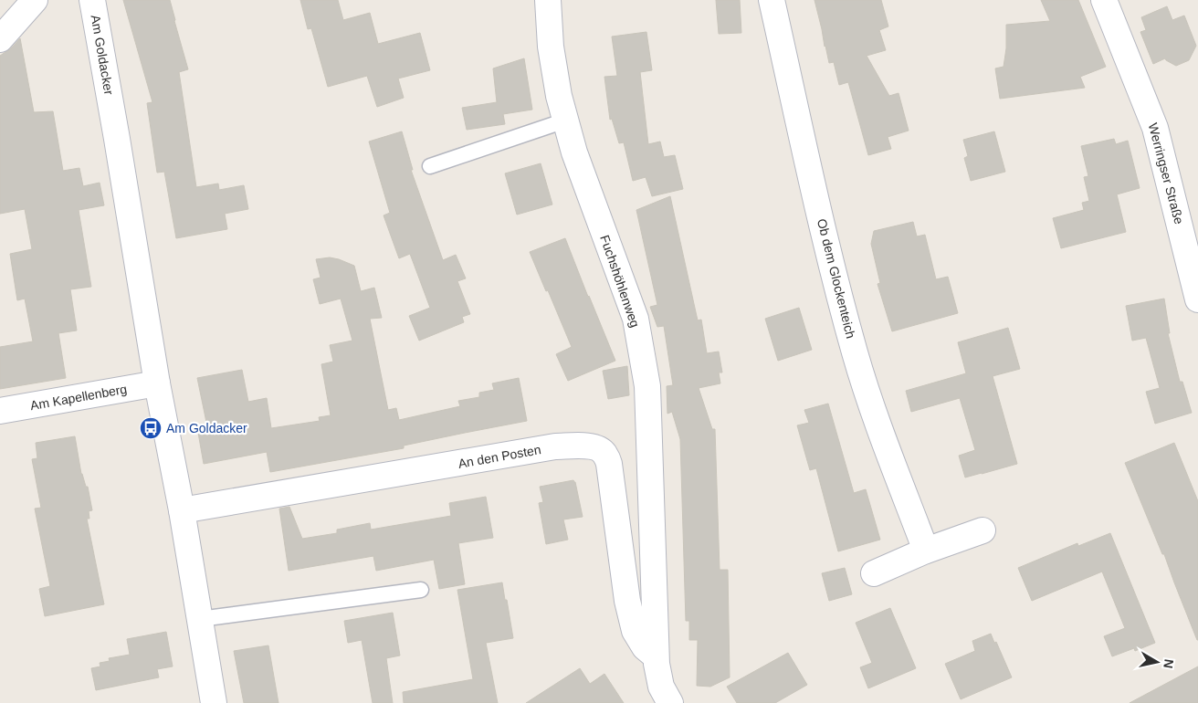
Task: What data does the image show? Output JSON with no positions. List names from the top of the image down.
{
  "streets": {
    "street": [
      "Am Goldacker",
      "Werringser Straße",
      "Ob dem Glockenteich",
      "Fuchshöhlenweg",
      "Am Kapellenberg",
      "An den Posten"
    ]
  },
  "crossings": [
    ["Am Goldacker", "Am Kapellenberg"],
    ["Am Goldacker", "An den Posten"],
    ["Fuchshöhlenweg", "An den Posten"]
  ],
  "places": {
    "bus stop": ["Am Goldacker"]
  },
  "north": "right"
}
